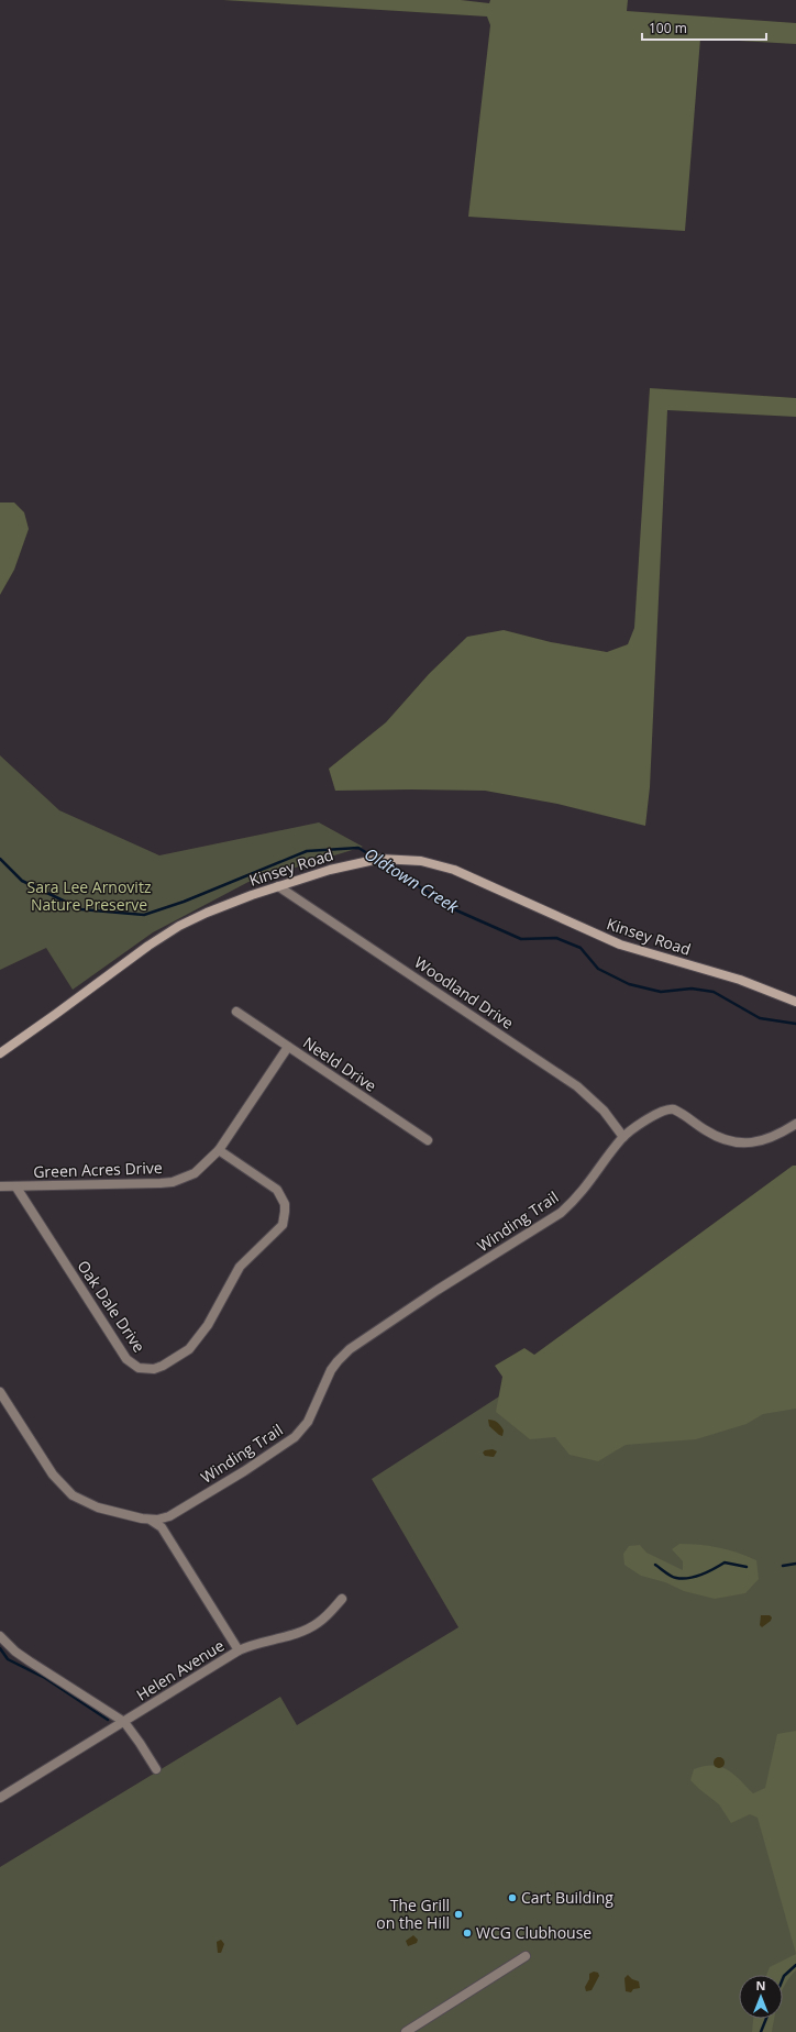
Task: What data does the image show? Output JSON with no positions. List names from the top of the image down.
{
  "streets": {
    "street": [
      "Kinsey Road",
      "Woodland Drive",
      "Neeld Drive",
      "Green Acres Drive",
      "Winding Trail",
      "Oak Dale Drive",
      "Helen Avenue"
    ]
  },
  "crossings": [
    ["Kinsey Road", "Woodland Drive"],
    ["Woodland Drive", "Winding Trail"],
    ["Neeld Drive", "Green Acres Drive"],
    ["Green Acres Drive", "Oak Dale Drive"],
    ["Winding Trail", "Helen Avenue"]
  ],
  "water": ["Oldtown Creek"],
  "parks": ["Sara Lee Arnovitz Nature Preserve"],
  "places": ["Cart Building", "The Grill on the Hill", "WCG Clubhouse"],
  "scale_bar": "100 m",
  "north": "top"
}
